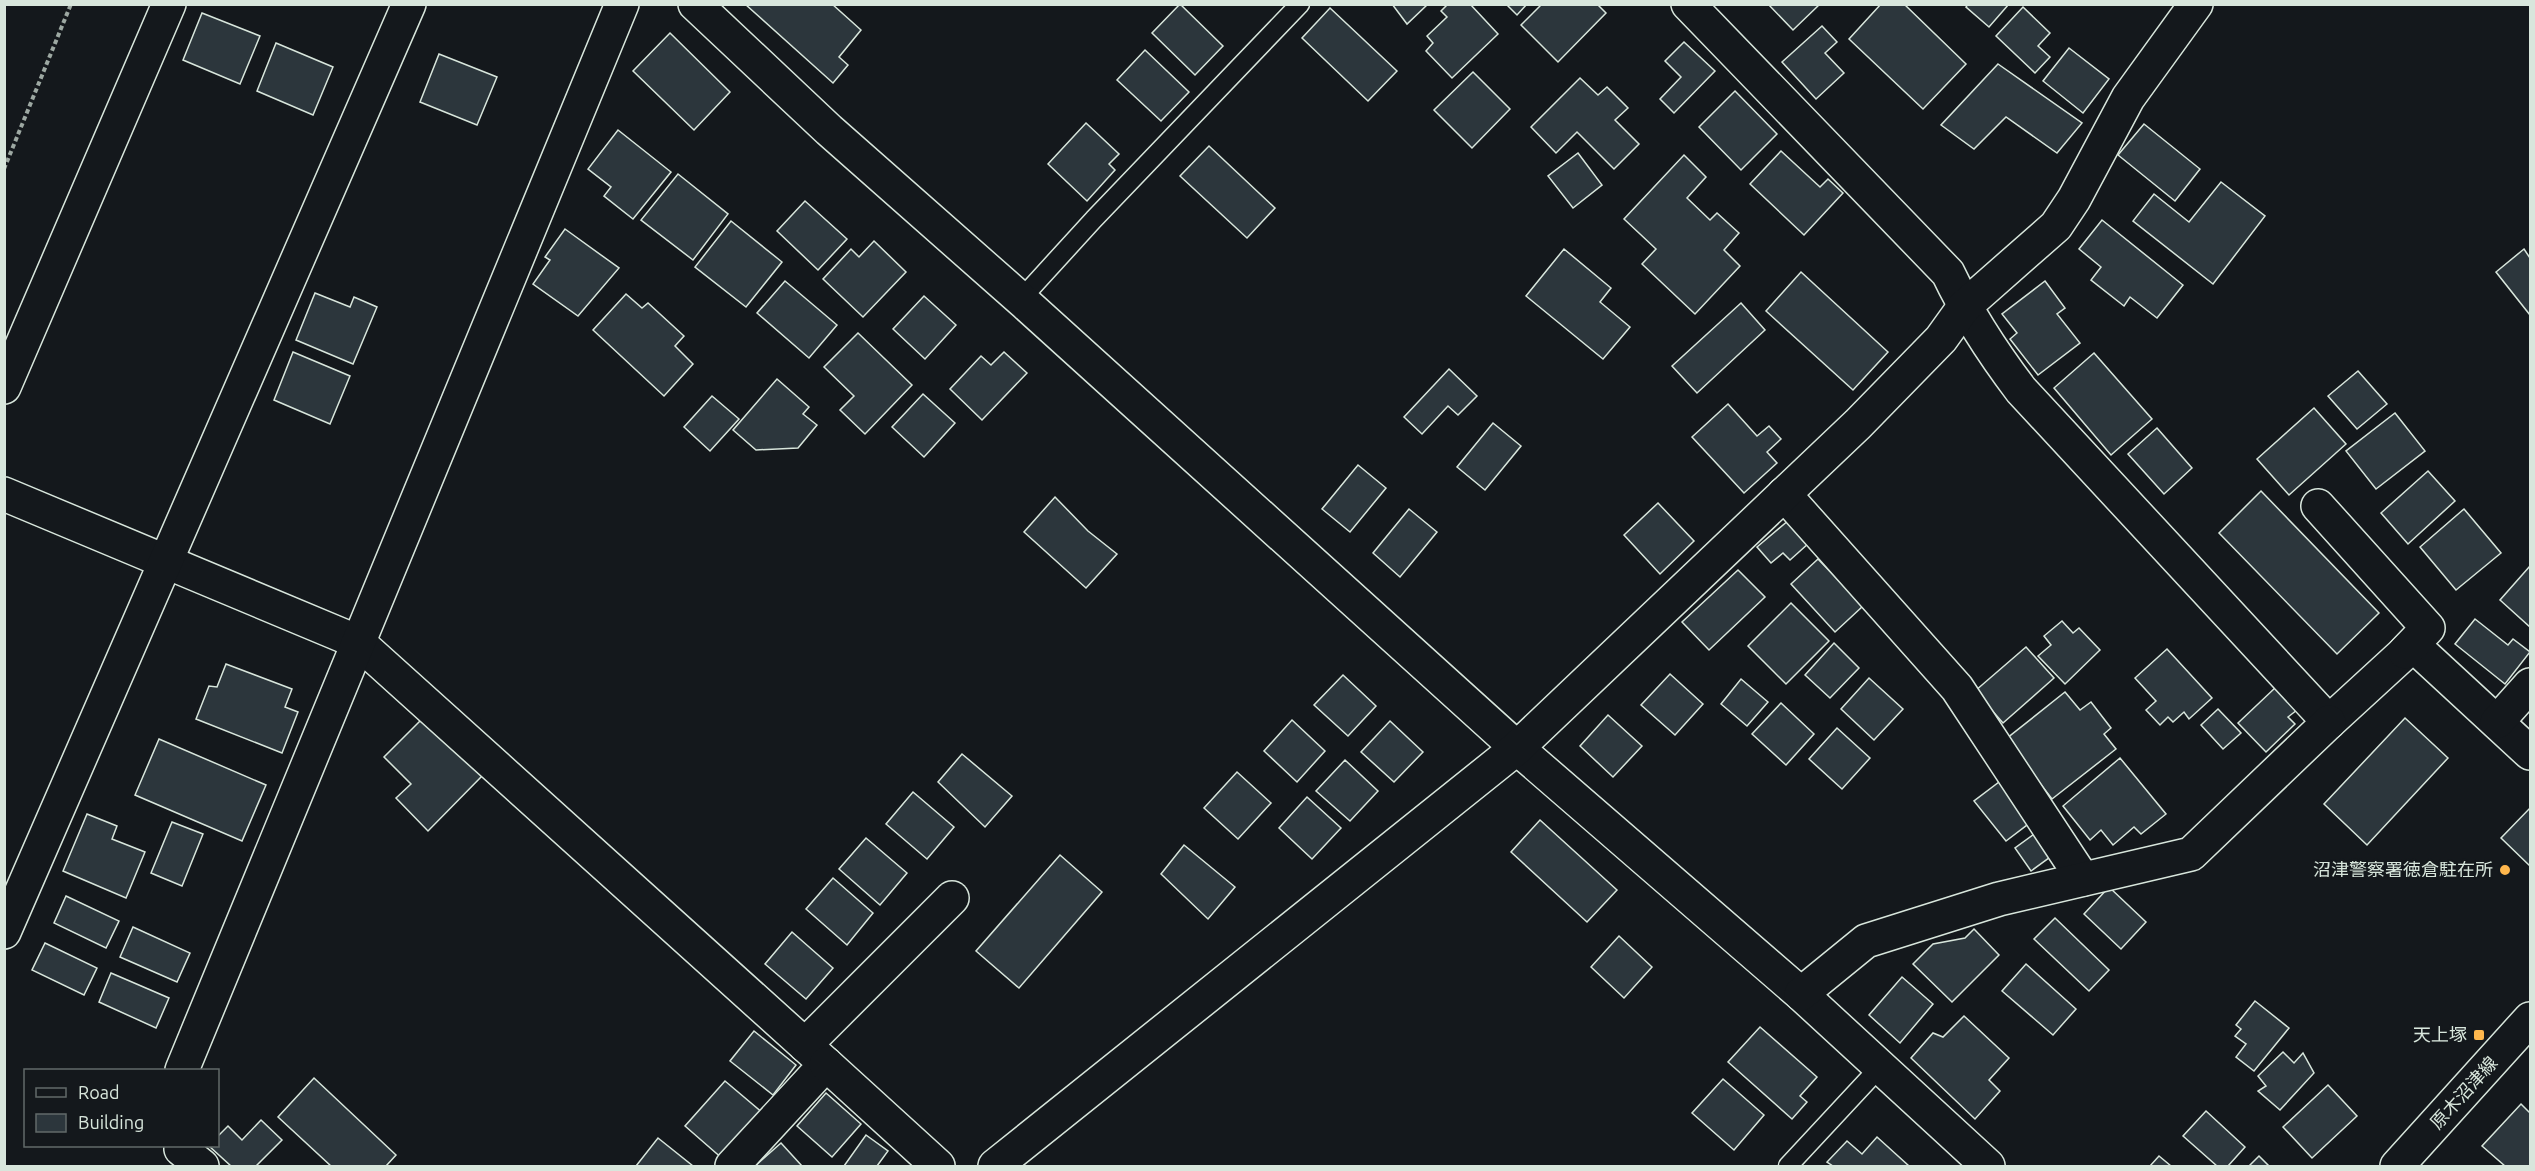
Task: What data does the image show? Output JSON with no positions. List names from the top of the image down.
{
  "streets": {
    "street": ["原木沼津線"]
  },
  "places": {
    "other": ["沼津警察署徳倉駐在所"],
    "transit": ["天上塚"]
  },
  "legend": ["Road", "Building"]
}
